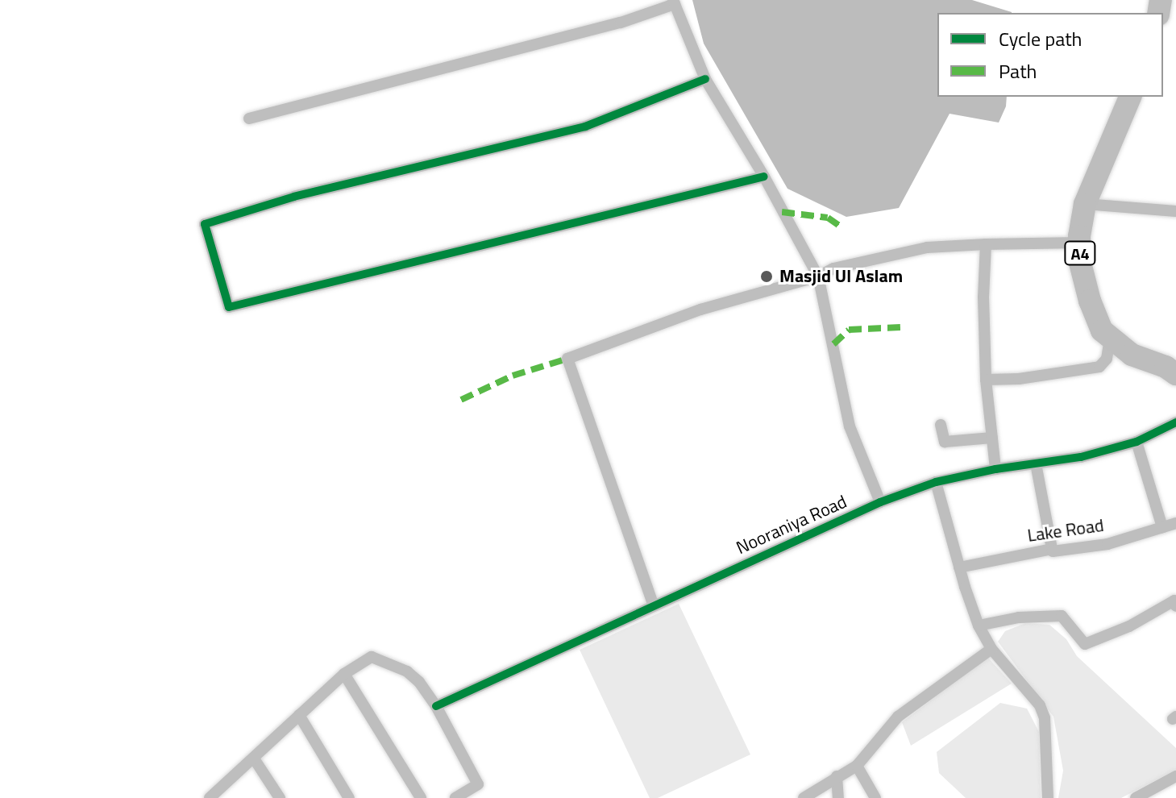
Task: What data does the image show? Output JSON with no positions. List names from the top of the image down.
{
  "streets": {
    "highway": ["A4"],
    "street": ["Nooraniya Road", "Lake Road"]
  },
  "places": ["Masjid Ul Aslam"],
  "legend": ["Cycle path", "Path"]
}
